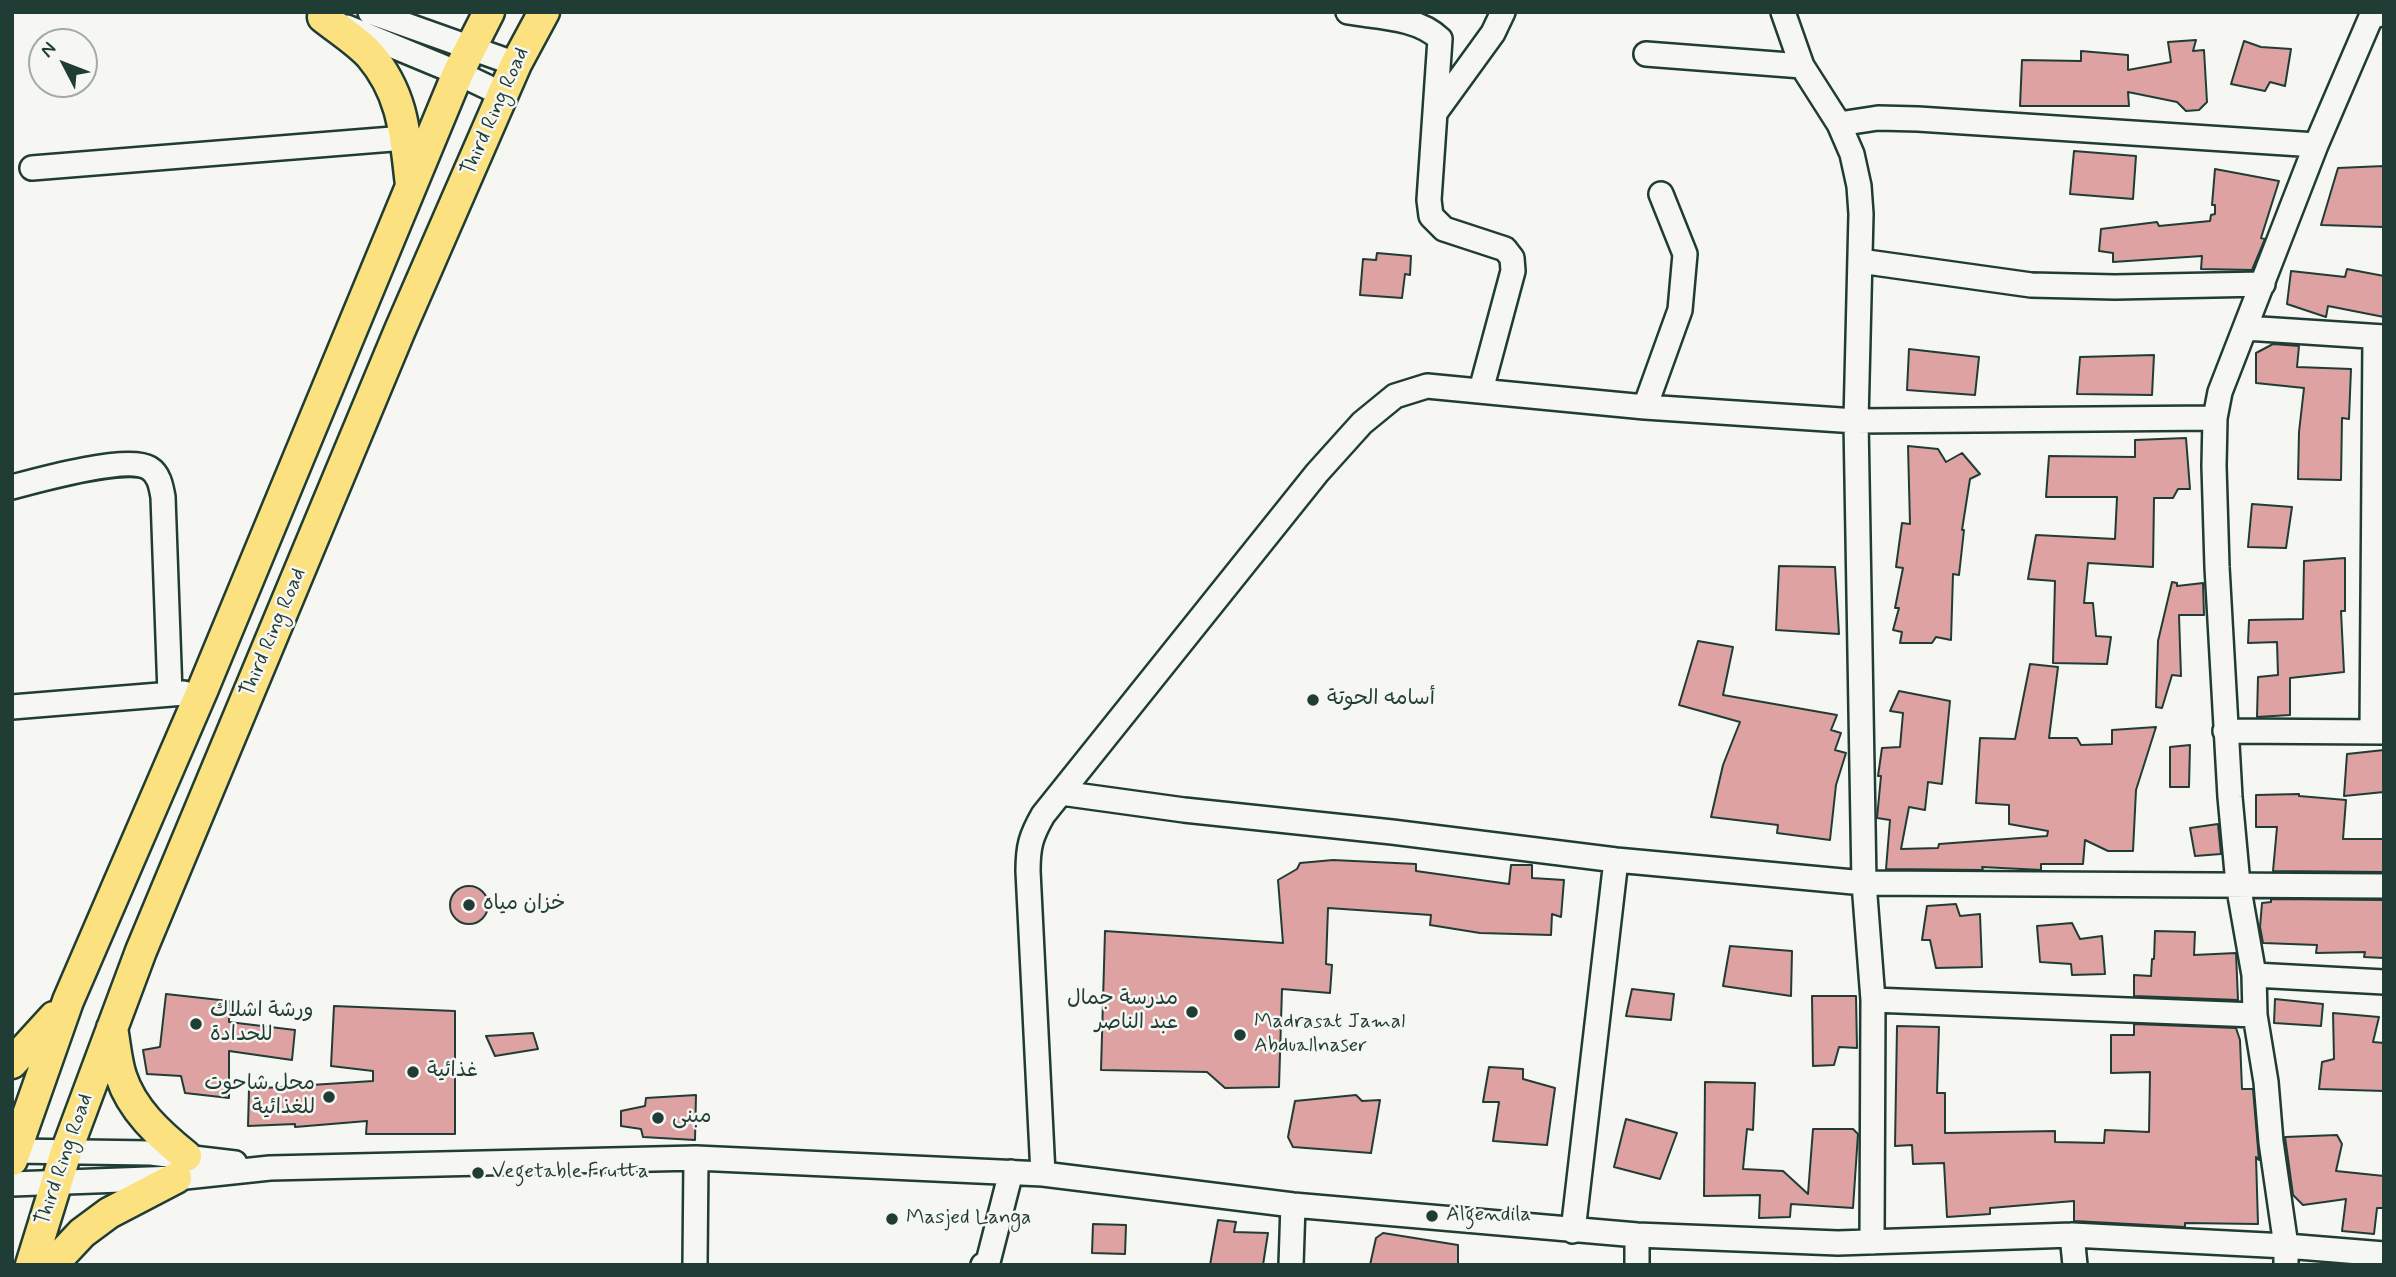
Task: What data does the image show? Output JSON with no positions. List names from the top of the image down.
{
  "streets": {
    "main road": ["Third Ring Road"]
  },
  "places": [
    "أسامه الحوتة",
    "خزان مياه",
    "مدرسة جمال عبد الناصر",
    "ورشة اشلاك للحدادة",
    "Madrasat Jamal Abduallnaser",
    "غذائية",
    "محل شاحوت للغذائية",
    "مبنى",
    "Vegetable Frutta",
    "Algendila",
    "Masjed Langa"
  ],
  "north": "top left"
}
